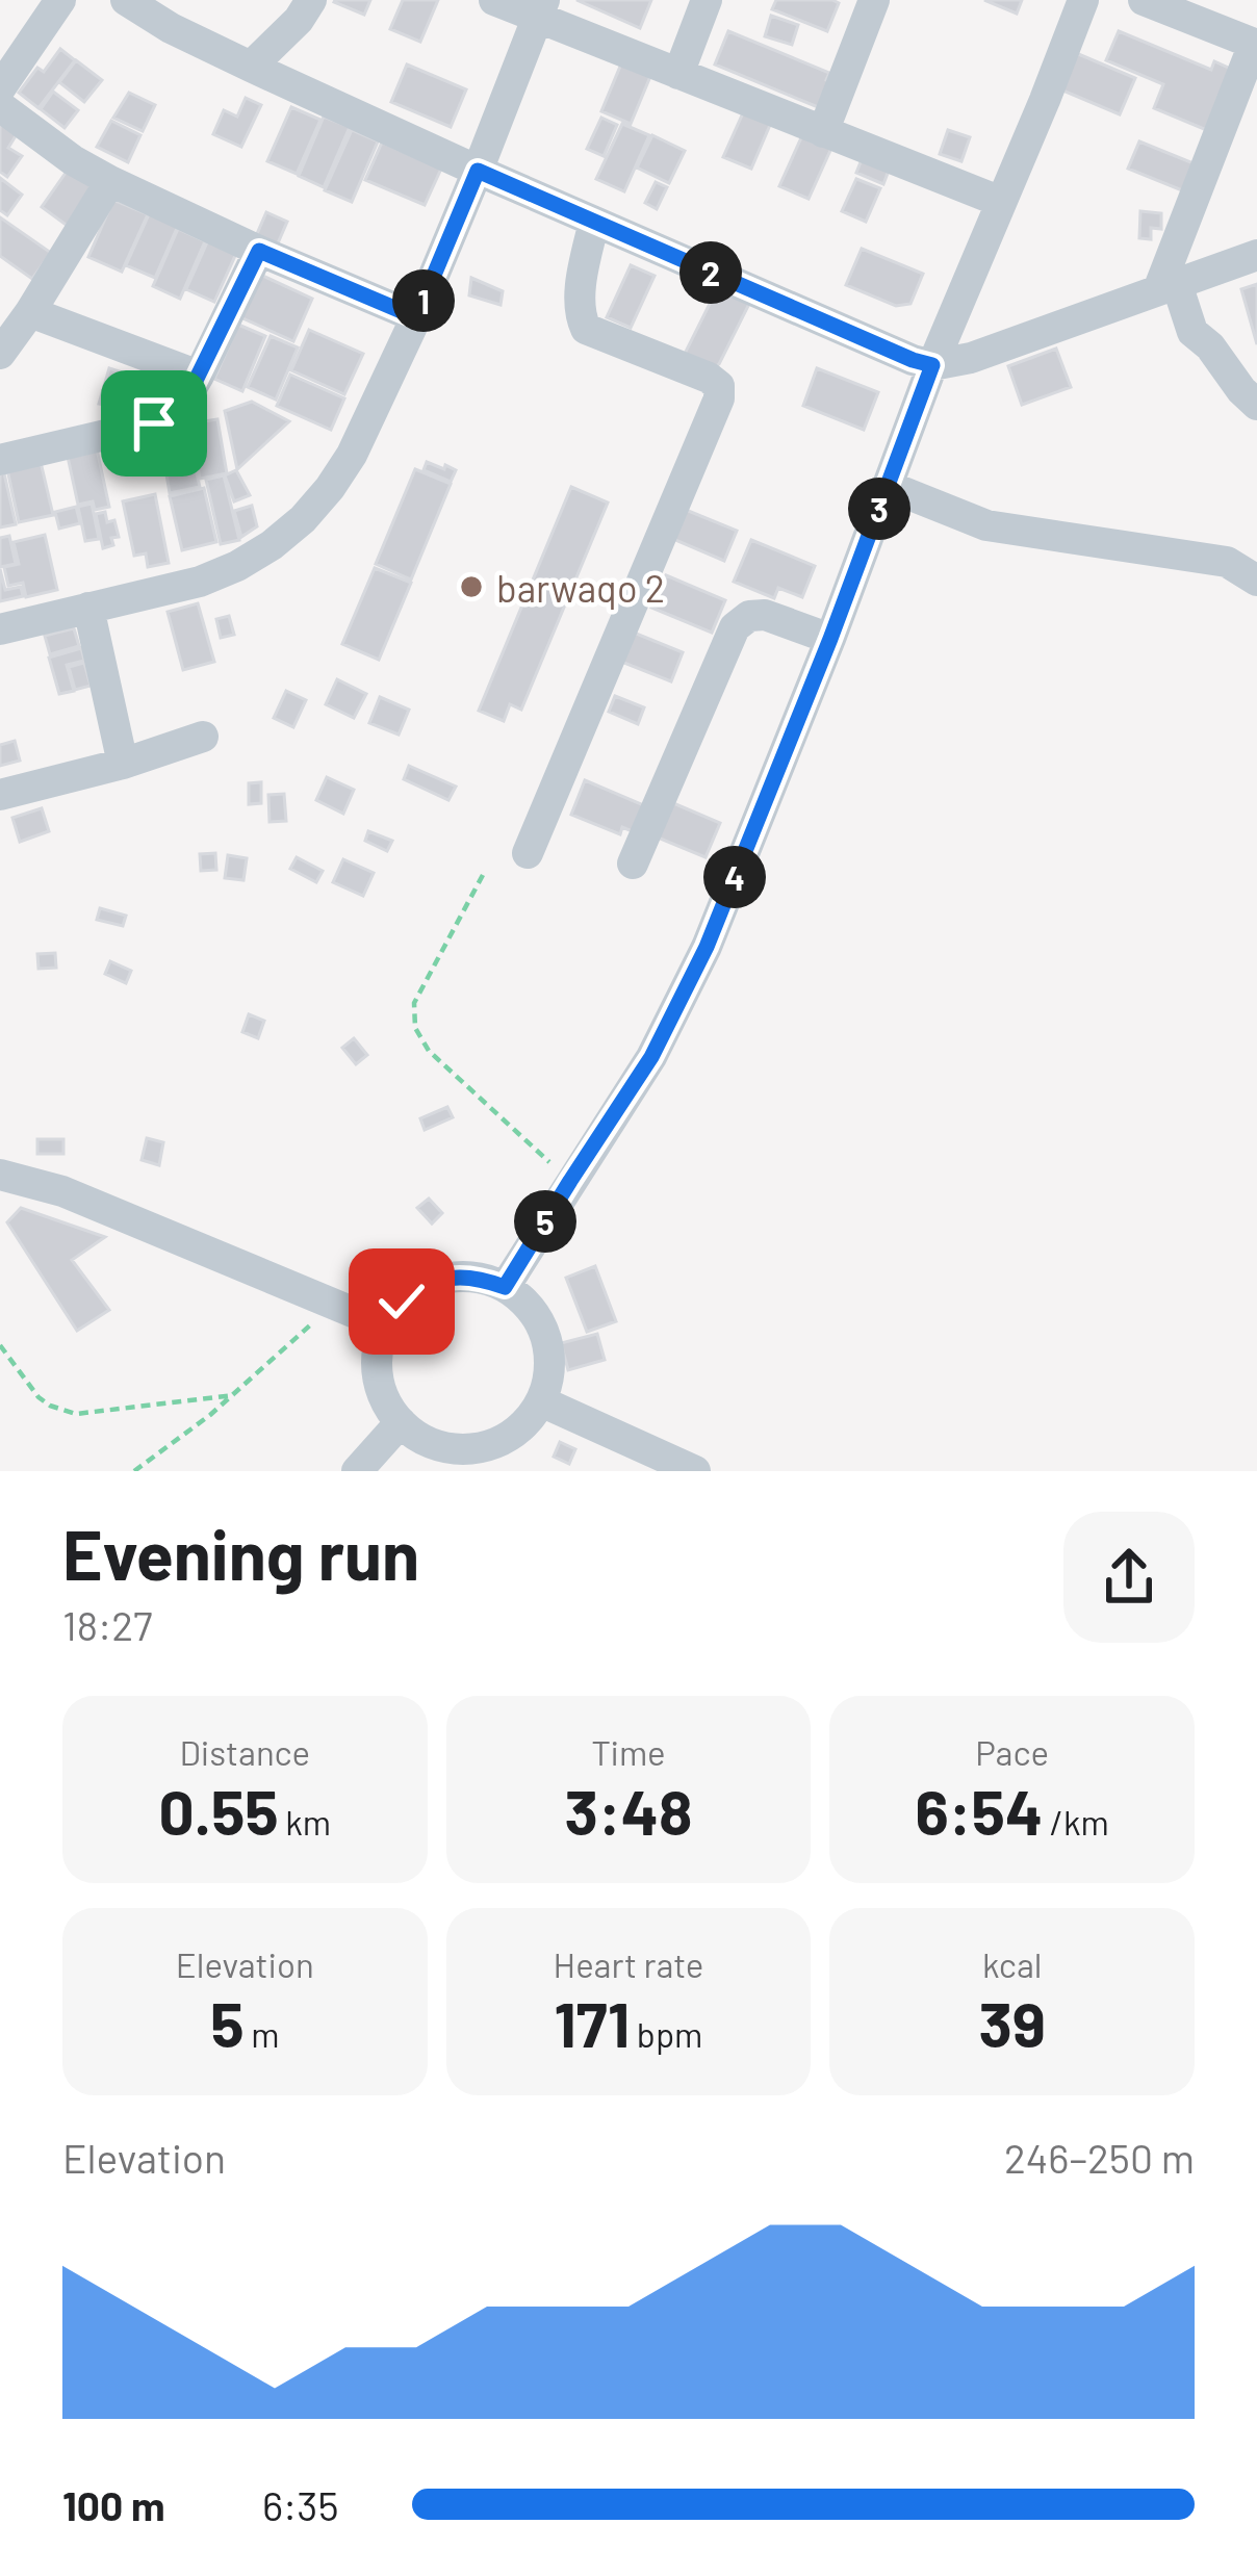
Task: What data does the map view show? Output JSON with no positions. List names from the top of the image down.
{
  "places": ["barwaqo 2"],
  "page": {
    "pins": [
      "2",
      "1",
      "3",
      "4",
      "5"
    ],
    "heading": ["Evening run", "18:27"],
    "stats": [
      ["Distance", "0.55 km"],
      ["Time", "3:48"],
      ["Pace", "6:54 /km"],
      ["Elevation", "5 m"],
      ["Heart rate", "171 bpm"],
      ["kcal", "39"]
    ],
    "chart": ["Elevation", "246–250 m"],
    "list": [
      {
        "name": "100 m",
        "note": "6:35"
      }
    ]
  }
}
